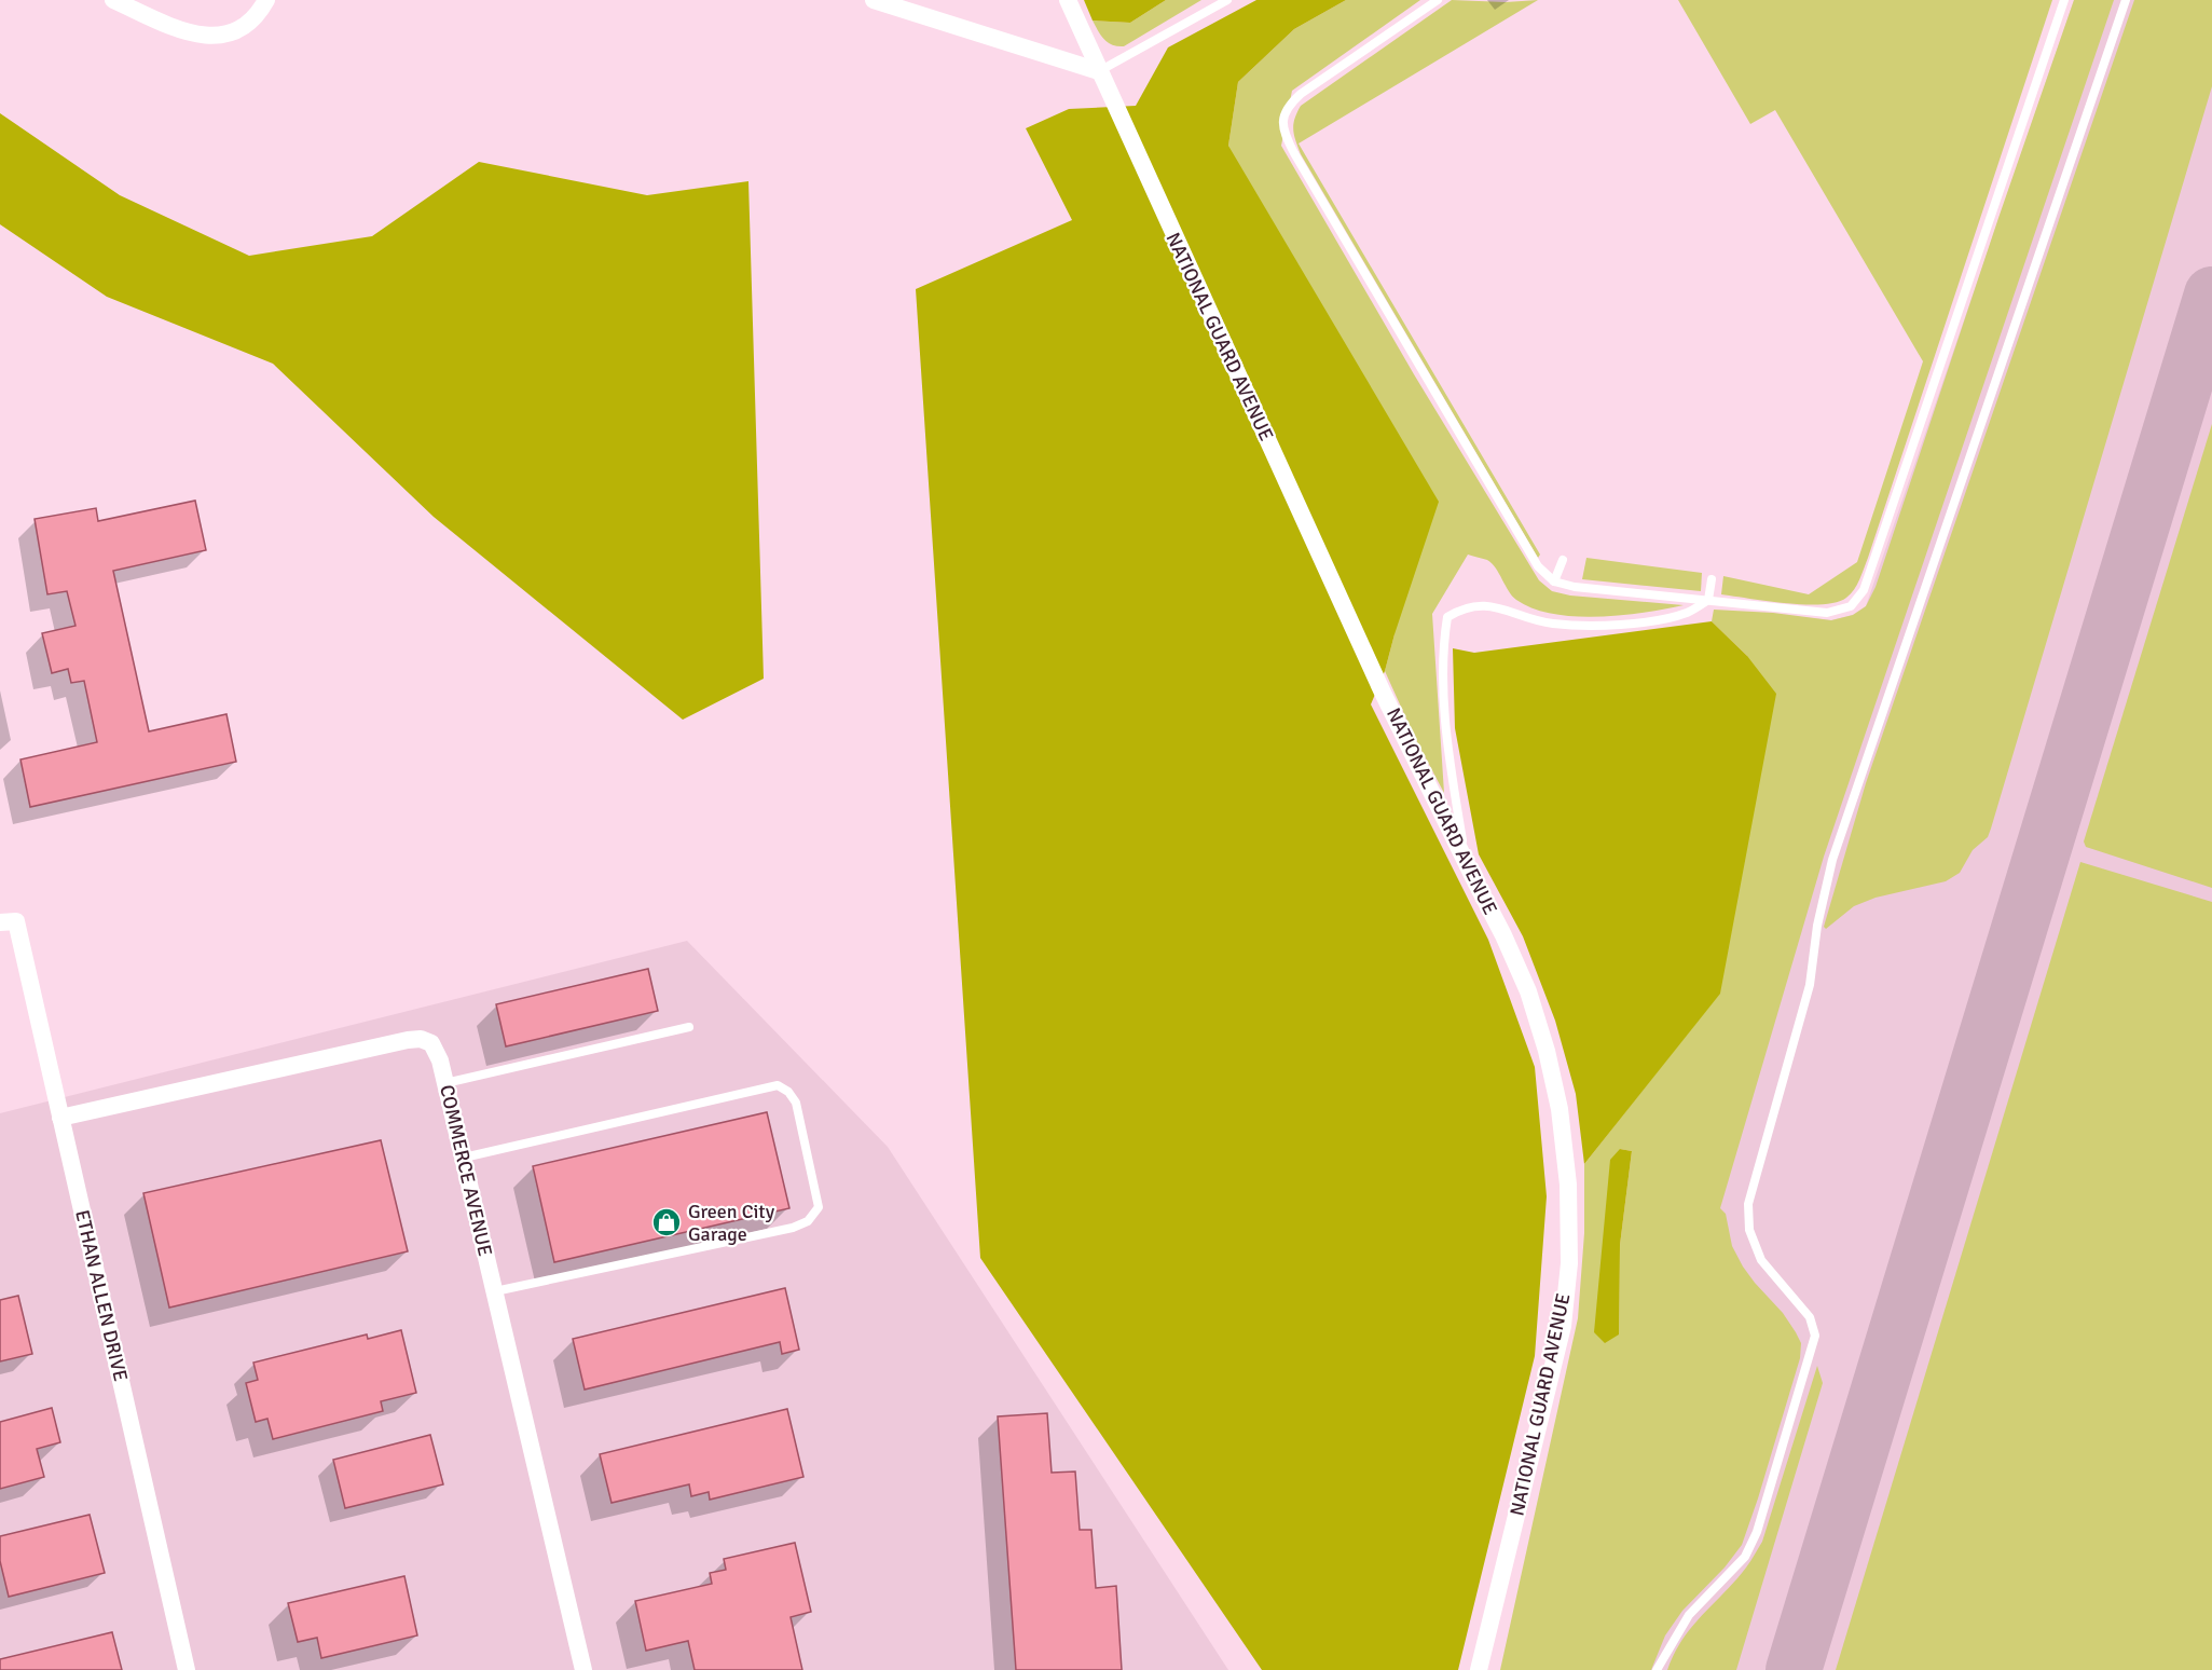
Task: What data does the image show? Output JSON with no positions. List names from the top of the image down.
{
  "streets": {
    "street": ["NATIONAL GUARD AVENUE", "COMMERCE AVENUE", "ETHAN ALLEN DRIVE"]
  },
  "crossings": [
    ["COMMERCE AVENUE", "ETHAN ALLEN DRIVE"]
  ],
  "places": {
    "shop": ["Green City Garage"]
  }
}
